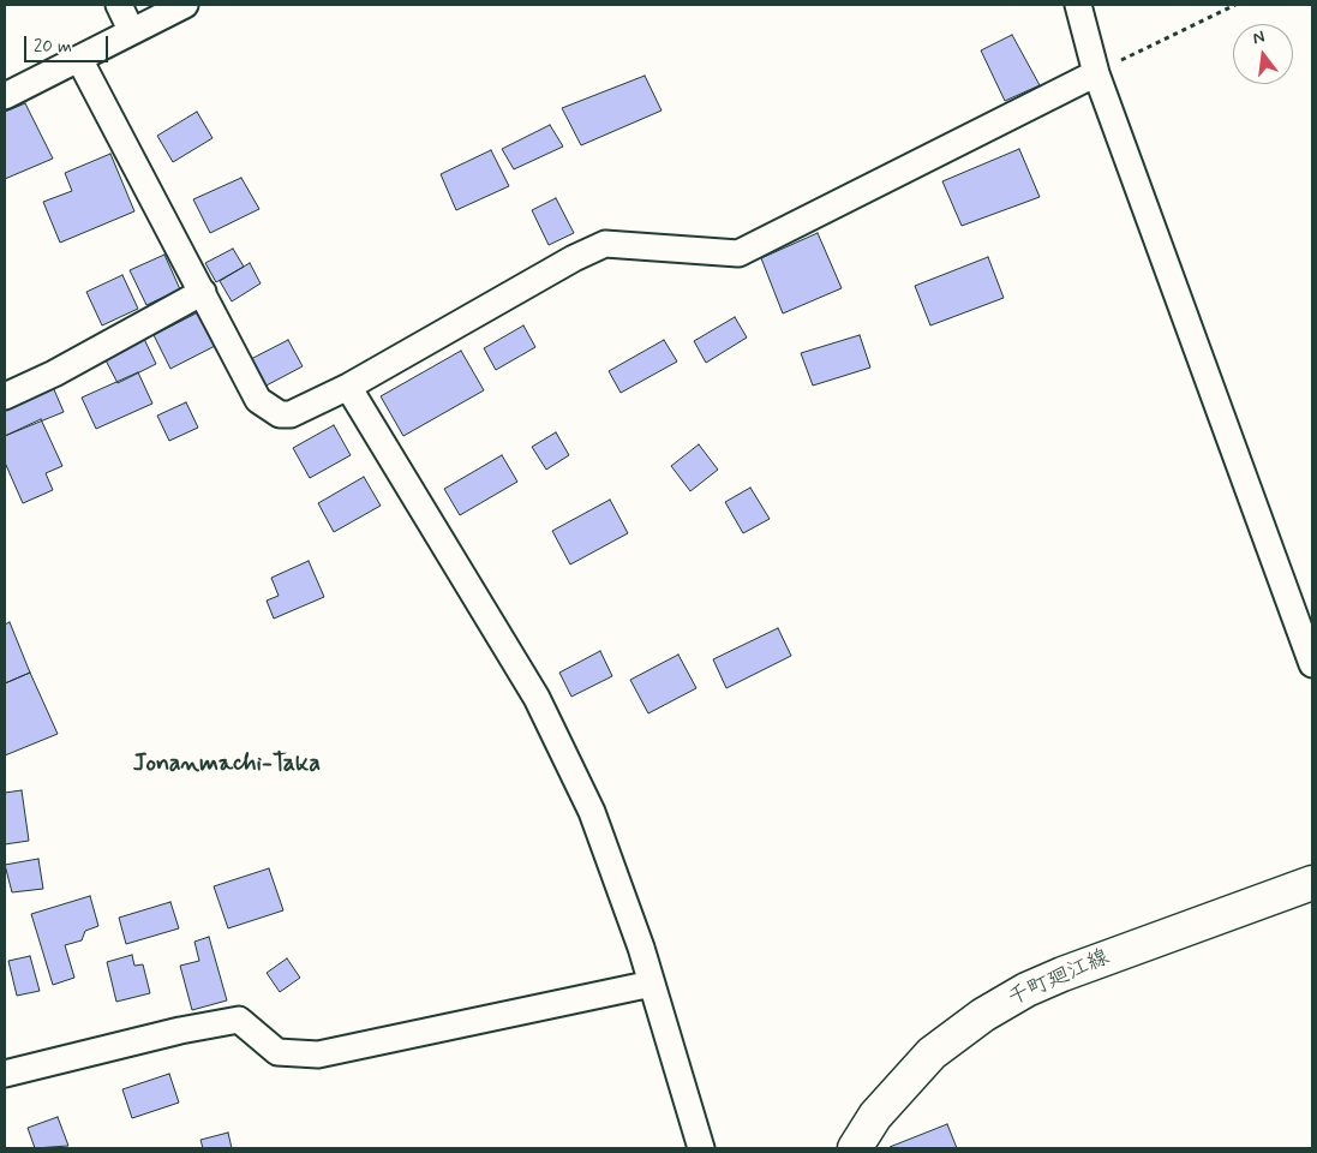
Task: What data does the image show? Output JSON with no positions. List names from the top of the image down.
{
  "streets": {
    "main road": ["千町廻江線"]
  },
  "districts": ["Jonanmachi-Taka"],
  "scale_bar": "20 m",
  "north": "top"
}
